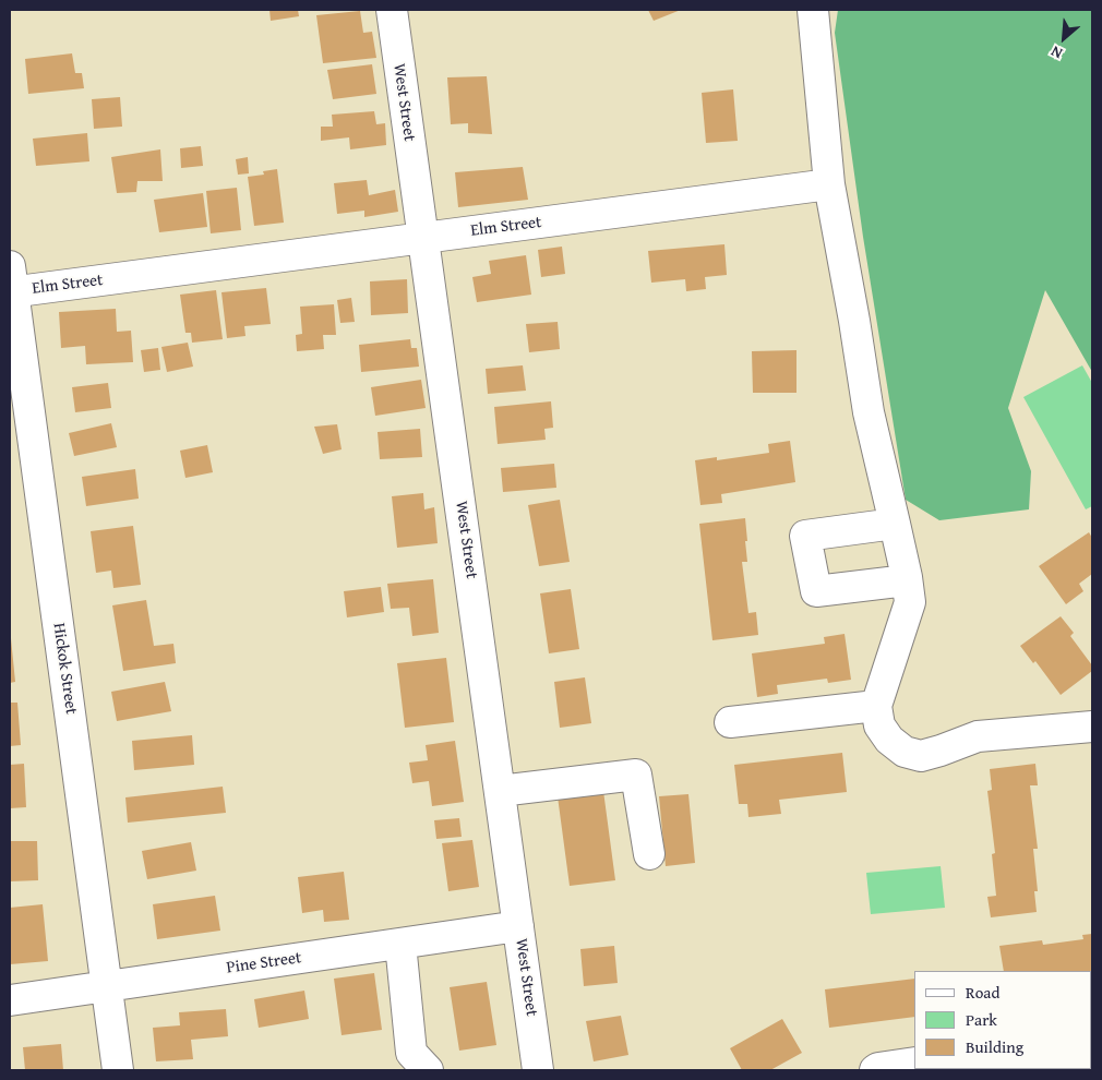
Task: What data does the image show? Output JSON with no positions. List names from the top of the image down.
{
  "streets": {
    "street": [
      "West Street",
      "Elm Street",
      "Hickok Street",
      "Pine Street"
    ]
  },
  "crossings": [
    ["West Street", "Elm Street"],
    ["West Street", "Pine Street"],
    ["Elm Street", "Hickok Street"],
    ["Hickok Street", "Pine Street"]
  ],
  "legend": ["Road", "Park", "Building"],
  "north": "bottom left"
}
